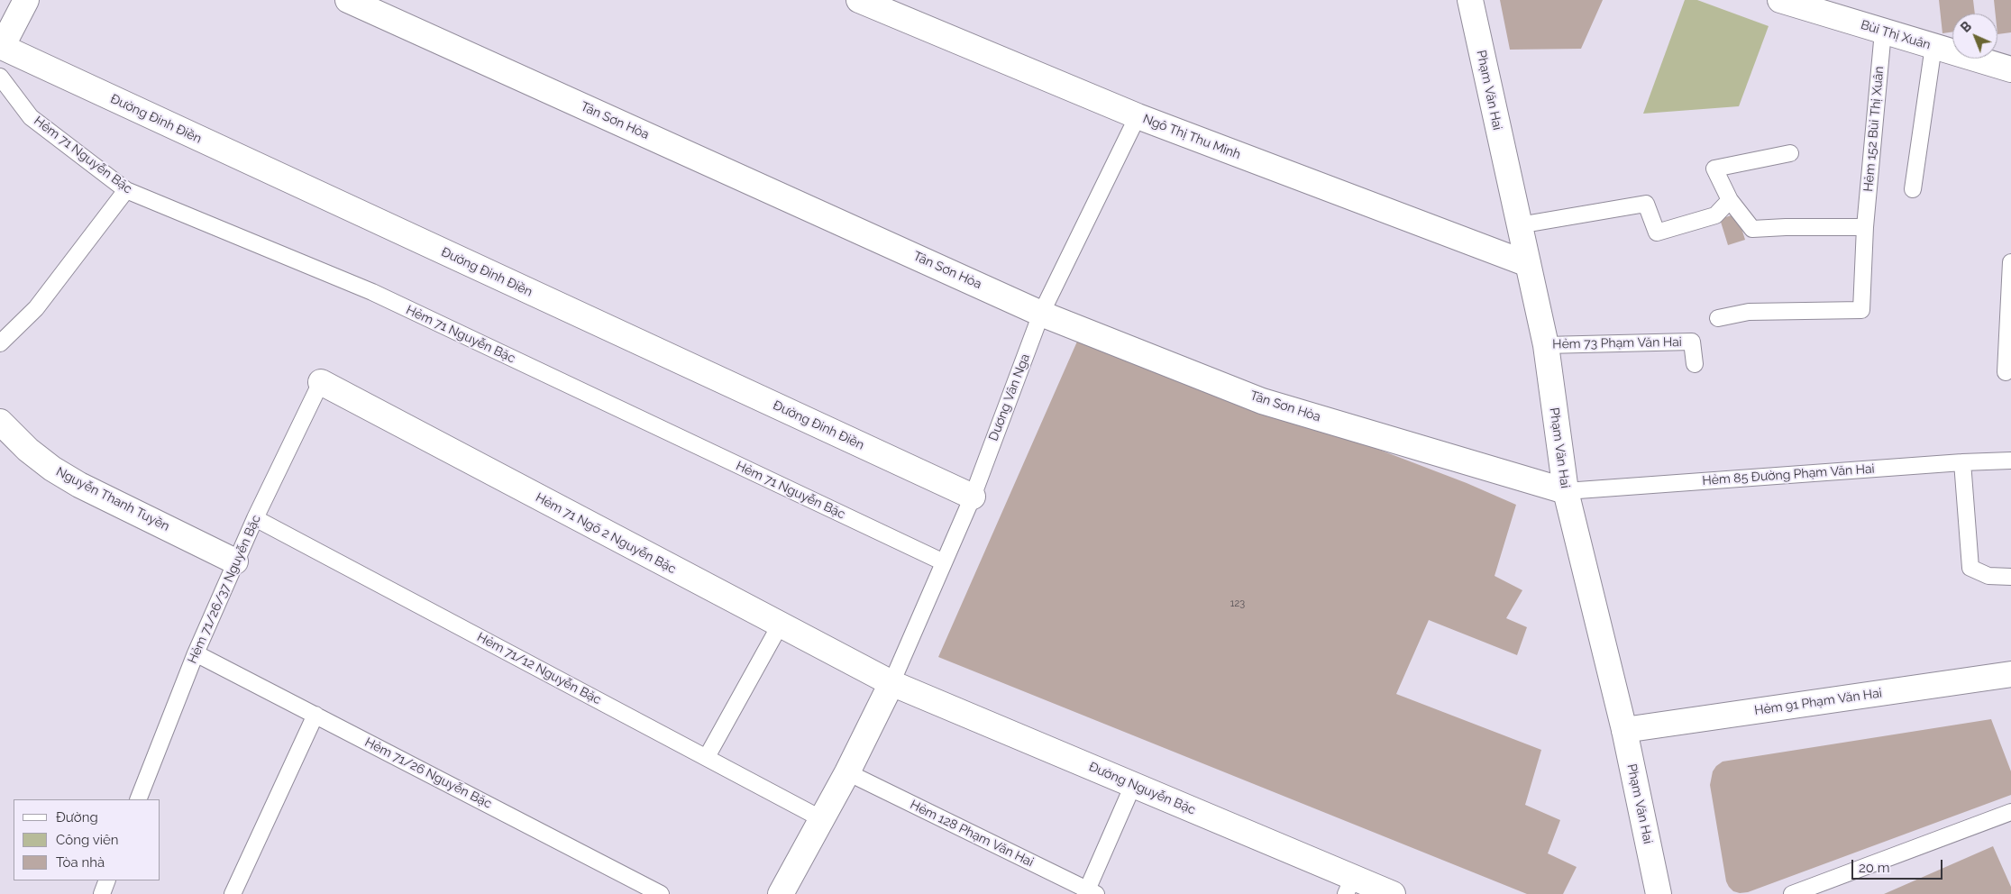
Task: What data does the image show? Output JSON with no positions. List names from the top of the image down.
{
  "streets": {
    "street": [
      "Bùi Thị Xuân",
      "Phạm Văn Hai",
      "Đường Đinh Điền",
      "Tân Sơn Hòa",
      "Ngô Thị Thu Minh",
      "Nguyễn Thanh Tuyền",
      "Hẻm 71 Ngõ 2 Nguyễn Bặc",
      "Hẻm 91 Phạm Văn Hai",
      "Đường Nguyễn Bặc"
    ],
    "lane": [
      "Hẻm 152 Bùi Thị Xuân",
      "Hẻm 71 Nguyễn Bặc",
      "Hẻm 73 Phạm Văn Hai",
      "Dương Vân Nga",
      "Hẻm 85 Đường Phạm Văn Hai",
      "Hẻm 71/26/37 Nguyễn Bặc",
      "Hẻm 71/12 Nguyễn Bặc",
      "Hẻm 71/26 Nguyễn Bặc",
      "Hẻm 128 Phạm Văn Hai"
    ]
  },
  "crossings": [
    ["Bùi Thị Xuân", "Hẻm 152 Bùi Thị Xuân"],
    ["Phạm Văn Hai", "Tân Sơn Hòa"],
    ["Phạm Văn Hai", "Ngô Thị Thu Minh"],
    ["Phạm Văn Hai", "Hẻm 73 Phạm Văn Hai"],
    ["Phạm Văn Hai", "Hẻm 85 Đường Phạm Văn Hai"],
    ["Phạm Văn Hai", "Hẻm 91 Phạm Văn Hai"],
    ["Đường Đinh Điền", "Dương Vân Nga"],
    ["Tân Sơn Hòa", "Dương Vân Nga"],
    ["Tân Sơn Hòa", "Hẻm 85 Đường Phạm Văn Hai"],
    ["Ngô Thị Thu Minh", "Dương Vân Nga"],
    ["Hẻm 71 Nguyễn Bặc", "Dương Vân Nga"],
    ["Dương Vân Nga", "Hẻm 71 Ngõ 2 Nguyễn Bặc"],
    ["Dương Vân Nga", "Đường Nguyễn Bặc"],
    ["Nguyễn Thanh Tuyền", "Hẻm 71/26/37 Nguyễn Bặc"],
    ["Hẻm 71 Ngõ 2 Nguyễn Bặc", "Hẻm 71/26/37 Nguyễn Bặc"],
    ["Hẻm 71 Ngõ 2 Nguyễn Bặc", "Đường Nguyễn Bặc"],
    ["Hẻm 71/26/37 Nguyễn Bặc", "Hẻm 71/12 Nguyễn Bặc"],
    ["Hẻm 71/26/37 Nguyễn Bặc", "Hẻm 71/26 Nguyễn Bặc"]
  ],
  "house_numbers": ["123"],
  "legend": ["Đường", "Công viên", "Tòa nhà"],
  "scale_bar": "20 m",
  "north": "top left"
}
